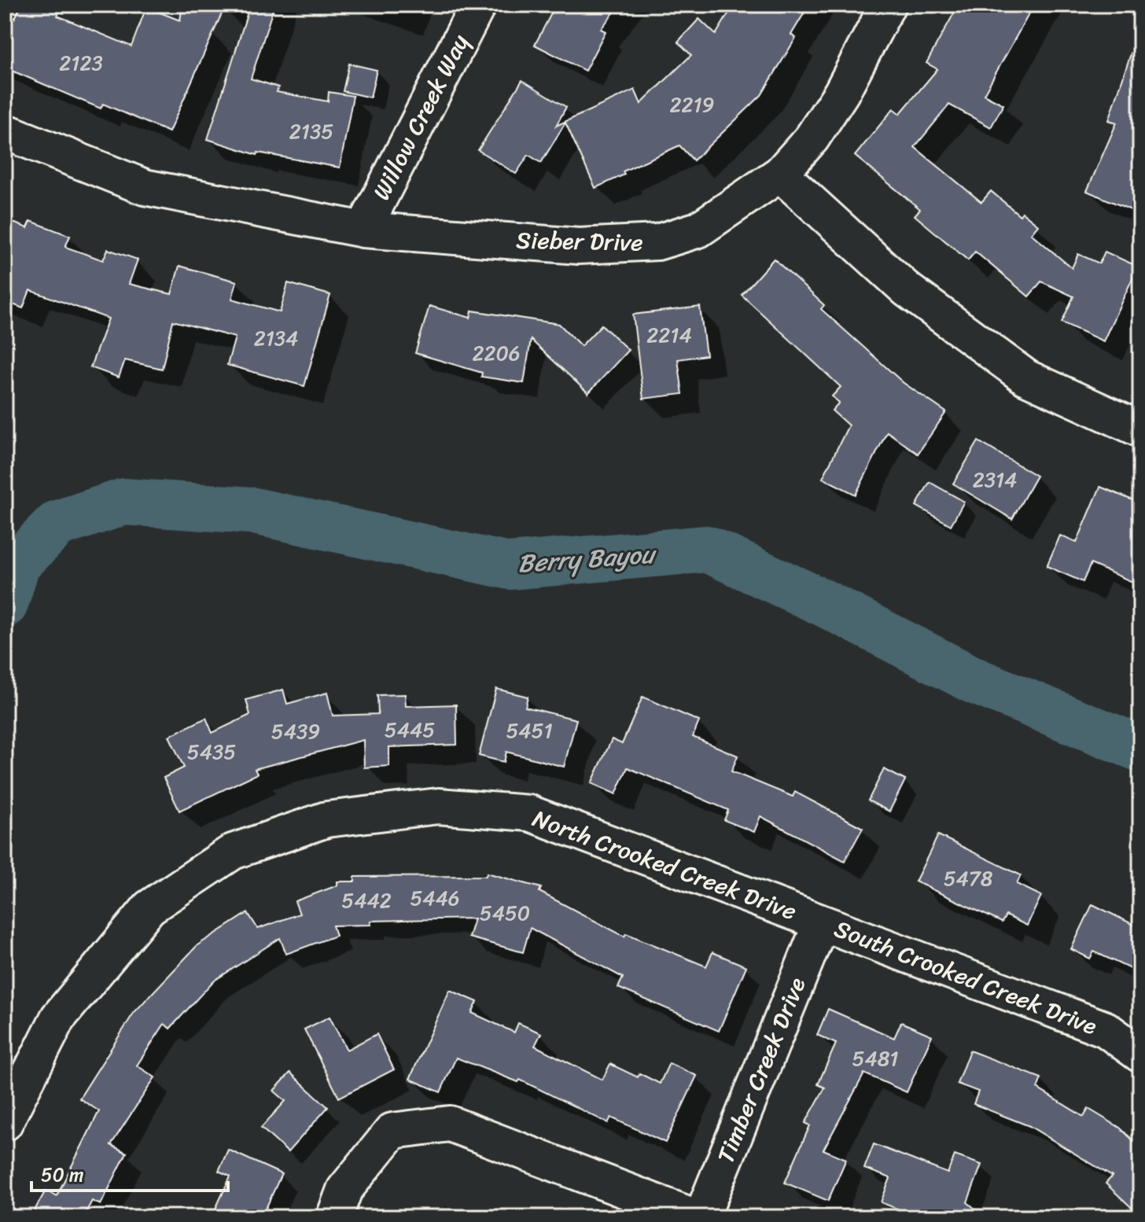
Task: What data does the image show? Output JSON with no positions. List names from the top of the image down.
{
  "streets": {
    "street": [
      "Willow Creek Way",
      "Sieber Drive",
      "North Crooked Creek Drive",
      "South Crooked Creek Drive",
      "Timber Creek Drive"
    ]
  },
  "crossings": [
    ["Willow Creek Way", "Sieber Drive"],
    ["North Crooked Creek Drive", "South Crooked Creek Drive"],
    ["North Crooked Creek Drive", "Timber Creek Drive"],
    ["South Crooked Creek Drive", "Timber Creek Drive"]
  ],
  "water": ["Berry Bayou"],
  "house_numbers": [
    "2123",
    "2219",
    "2135",
    "2214",
    "2134",
    "2206",
    "2314",
    "5445",
    "5451",
    "5439",
    "5435",
    "5478",
    "5446",
    "5442",
    "5450",
    "5481"
  ],
  "scale_bar": "50 m"
}
